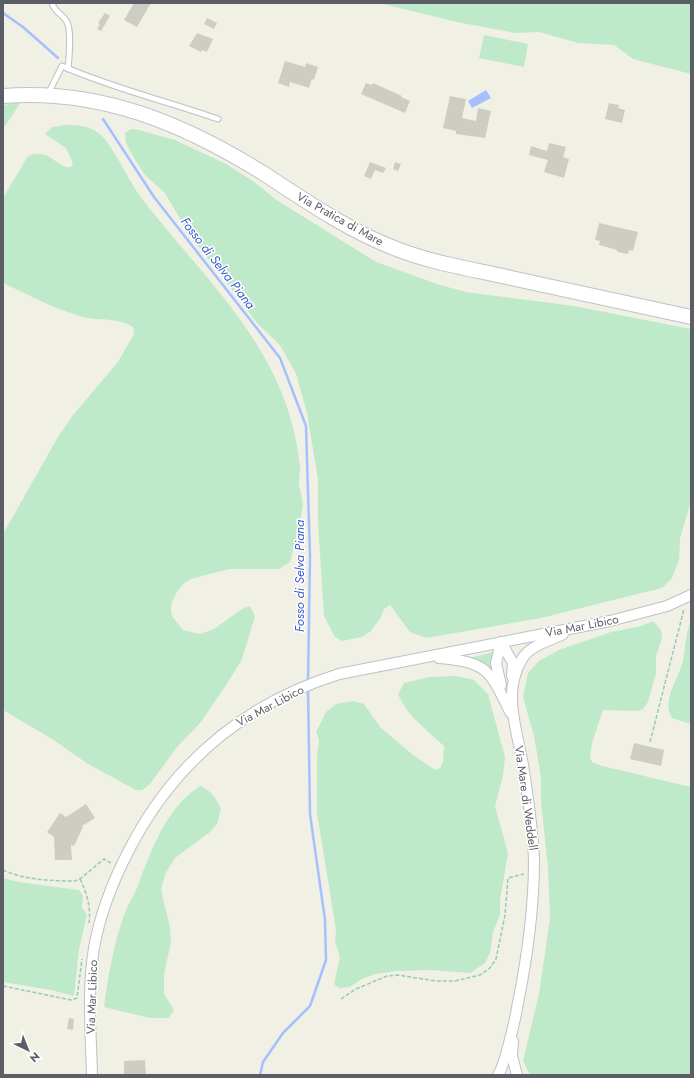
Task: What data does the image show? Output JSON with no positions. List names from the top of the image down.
{
  "streets": {
    "street": ["Via Pratica di Mare", "Via Mar Libico", "Via Mare di Weddell"]
  },
  "crossings": [
    ["Via Mar Libico", "Via Mare di Weddell"]
  ],
  "water": ["Fosso di Selva Piana"],
  "north": "bottom right"
}
